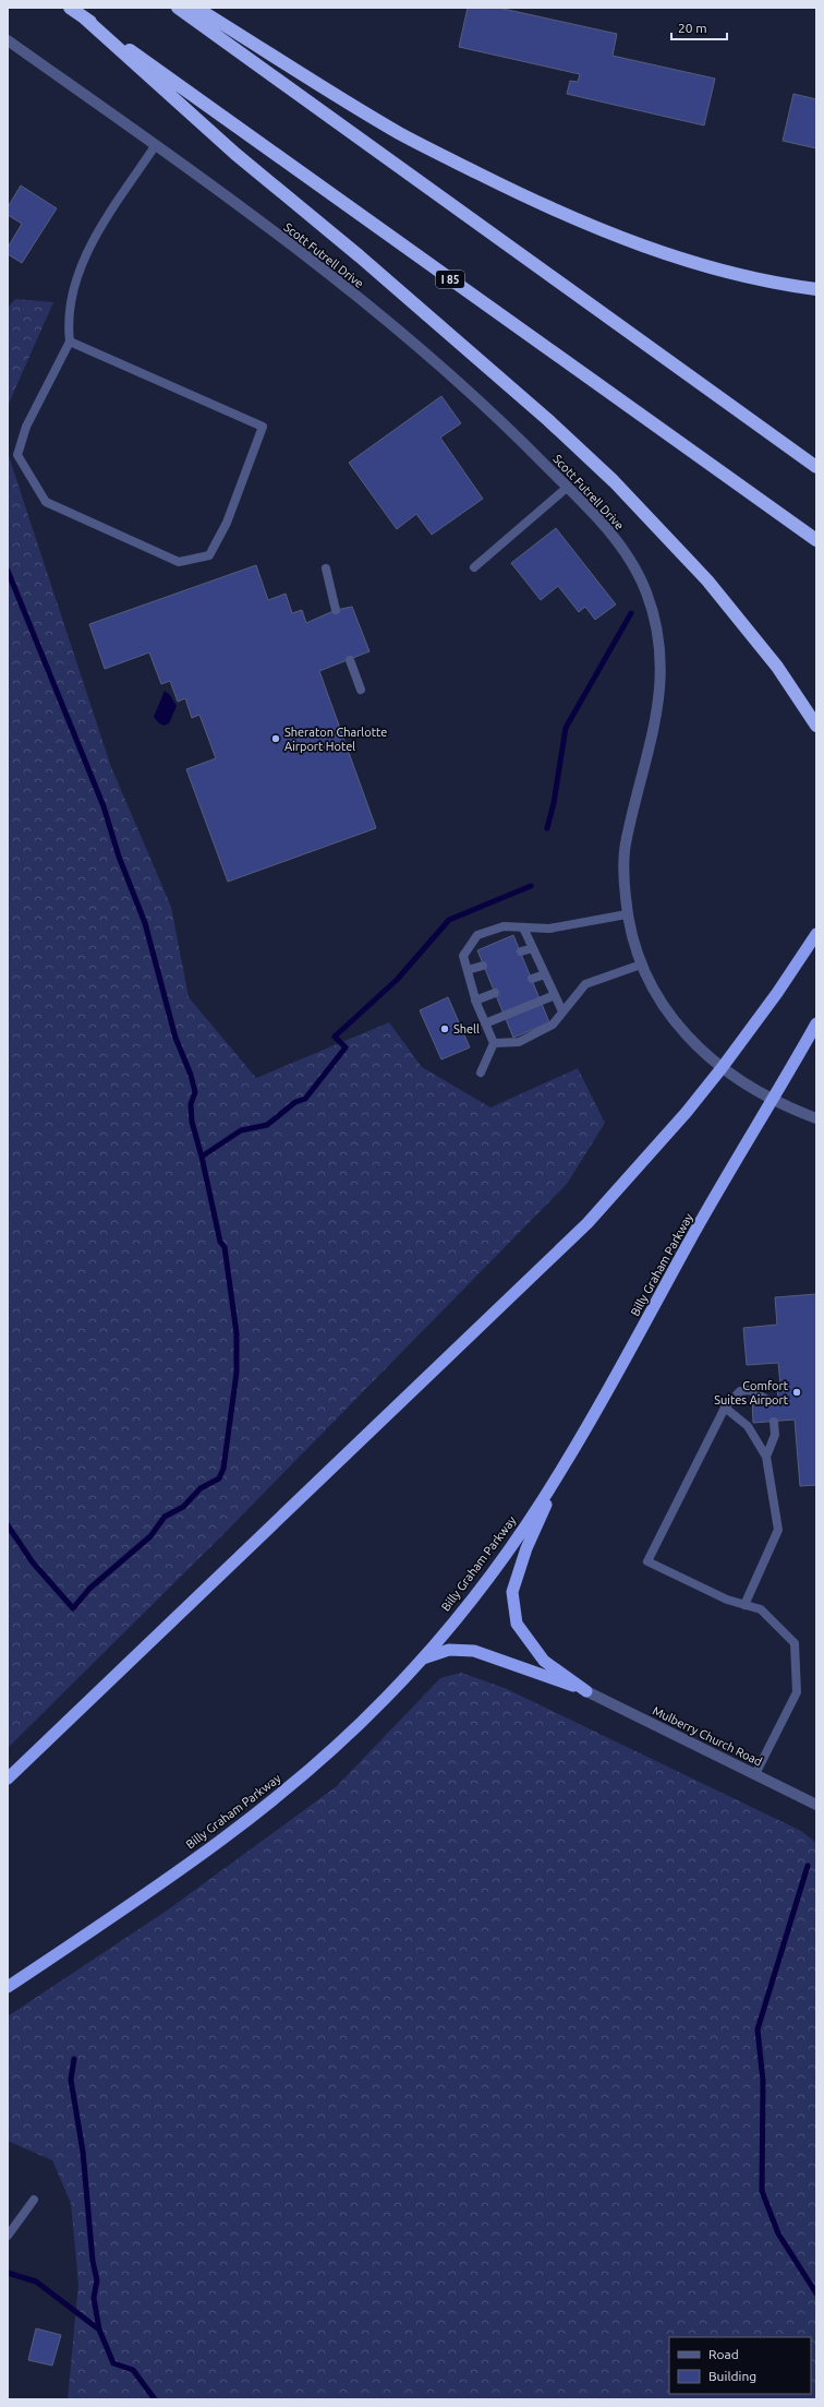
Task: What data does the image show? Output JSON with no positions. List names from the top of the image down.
{
  "streets": {
    "highway": ["I 85", "Billy Graham Parkway"],
    "street": ["Scott Futrell Drive", "Mulberry Church Road"]
  },
  "crossings": [
    ["Scott Futrell Drive", "Billy Graham Parkway"]
  ],
  "places": ["Sheraton Charlotte Airport Hotel", "Shell", "Comfort Suites Airport"],
  "legend": ["Road", "Building"],
  "scale_bar": "20 m"
}
